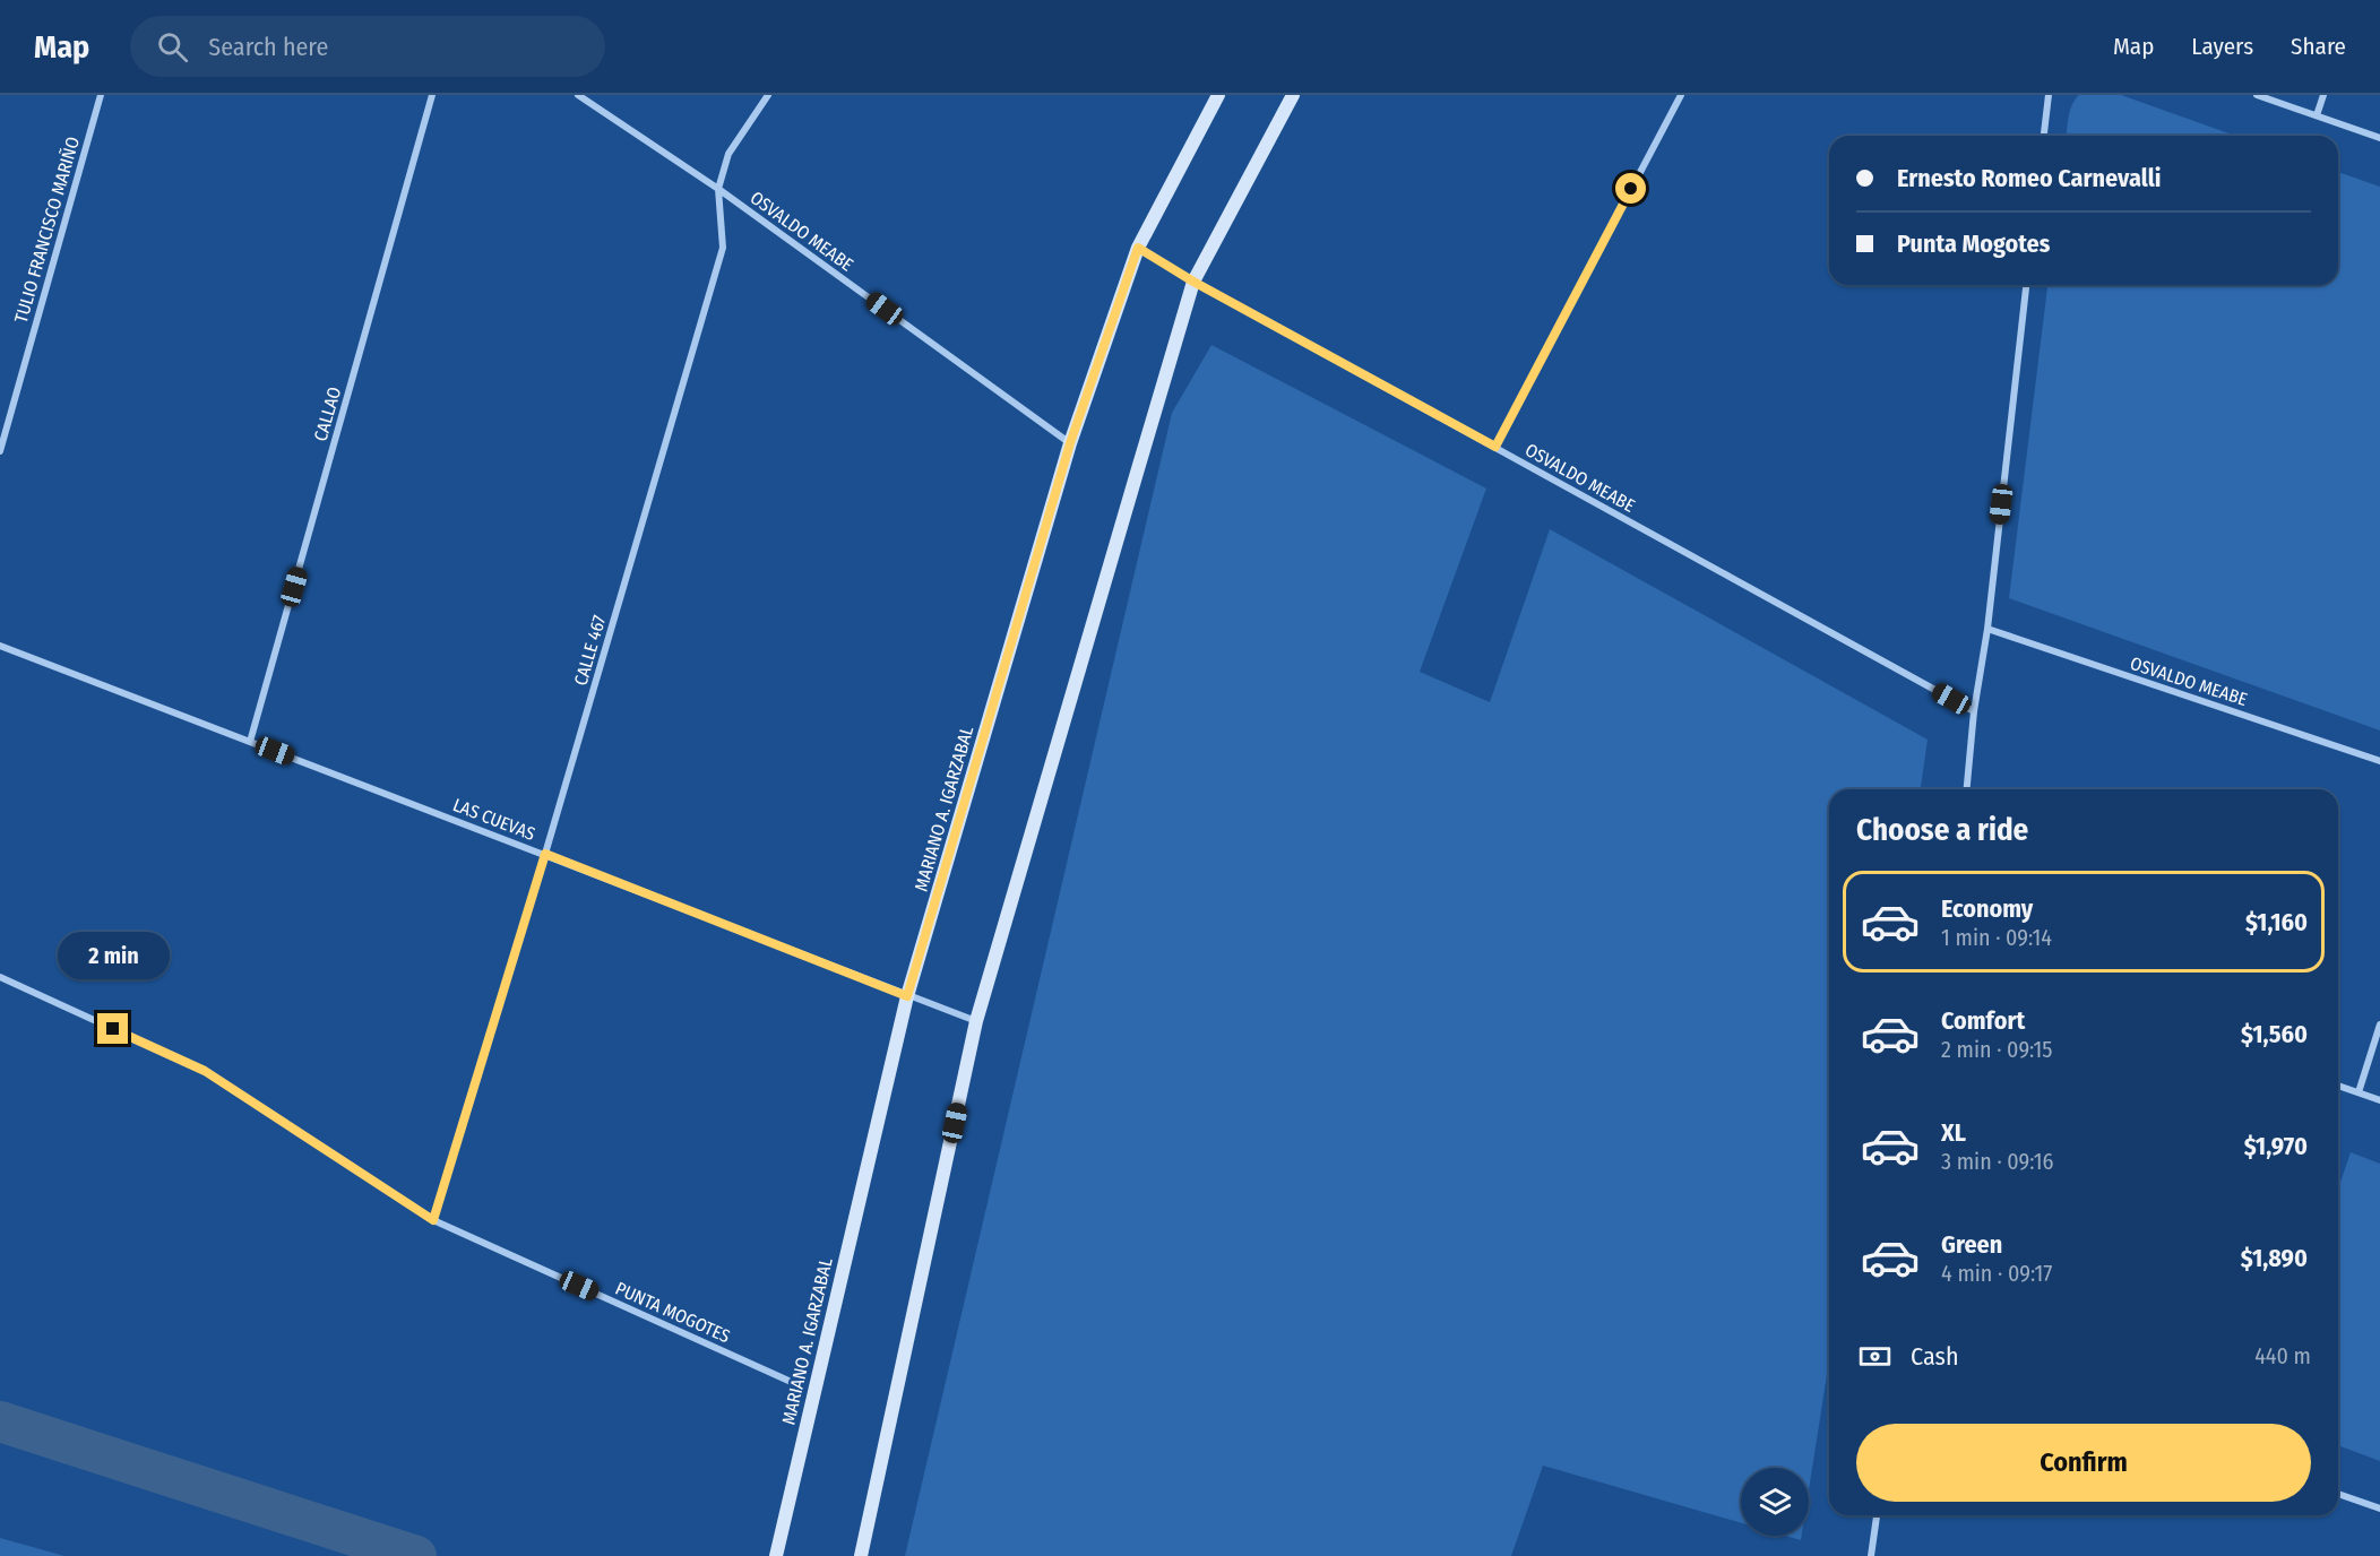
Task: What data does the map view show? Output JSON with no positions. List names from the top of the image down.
{
  "streets": {
    "main road": ["MARIANO A. IGARZABAL"],
    "street": [
      "TULIO FRANCISCO MARIÑO",
      "OSVALDO MEABE",
      "CALLAO",
      "CALLE 467",
      "LAS CUEVAS",
      "PUNTA MOGOTES"
    ]
  },
  "crossings": [
    ["OSVALDO MEABE", "CALLE 467"],
    ["OSVALDO MEABE", "MARIANO A. IGARZABAL"],
    ["CALLAO", "LAS CUEVAS"],
    ["CALLE 467", "LAS CUEVAS"],
    ["CALLE 467", "PUNTA MOGOTES"],
    ["MARIANO A. IGARZABAL", "LAS CUEVAS"]
  ],
  "page": {
    "header": "Map",
    "search": "Search here",
    "nav": ["Map", "Layers", "Share"],
    "banner": ["Ernesto Romeo Carnevalli", "Punta Mogotes"],
    "heading": "Choose a ride",
    "list": [
      {
        "name": "Economy",
        "note": "1 min · 09:14",
        "value": "$1,160"
      },
      {
        "name": "Comfort",
        "note": "2 min · 09:15",
        "value": "$1,560"
      },
      {
        "name": "XL",
        "note": "3 min · 09:16",
        "value": "$1,970"
      },
      {
        "name": "Green",
        "note": "4 min · 09:17",
        "value": "$1,890"
      }
    ],
    "bubble": "2 min",
    "pay": ["Cash", "440 m"],
    "buttons": "Confirm"
  }
}
